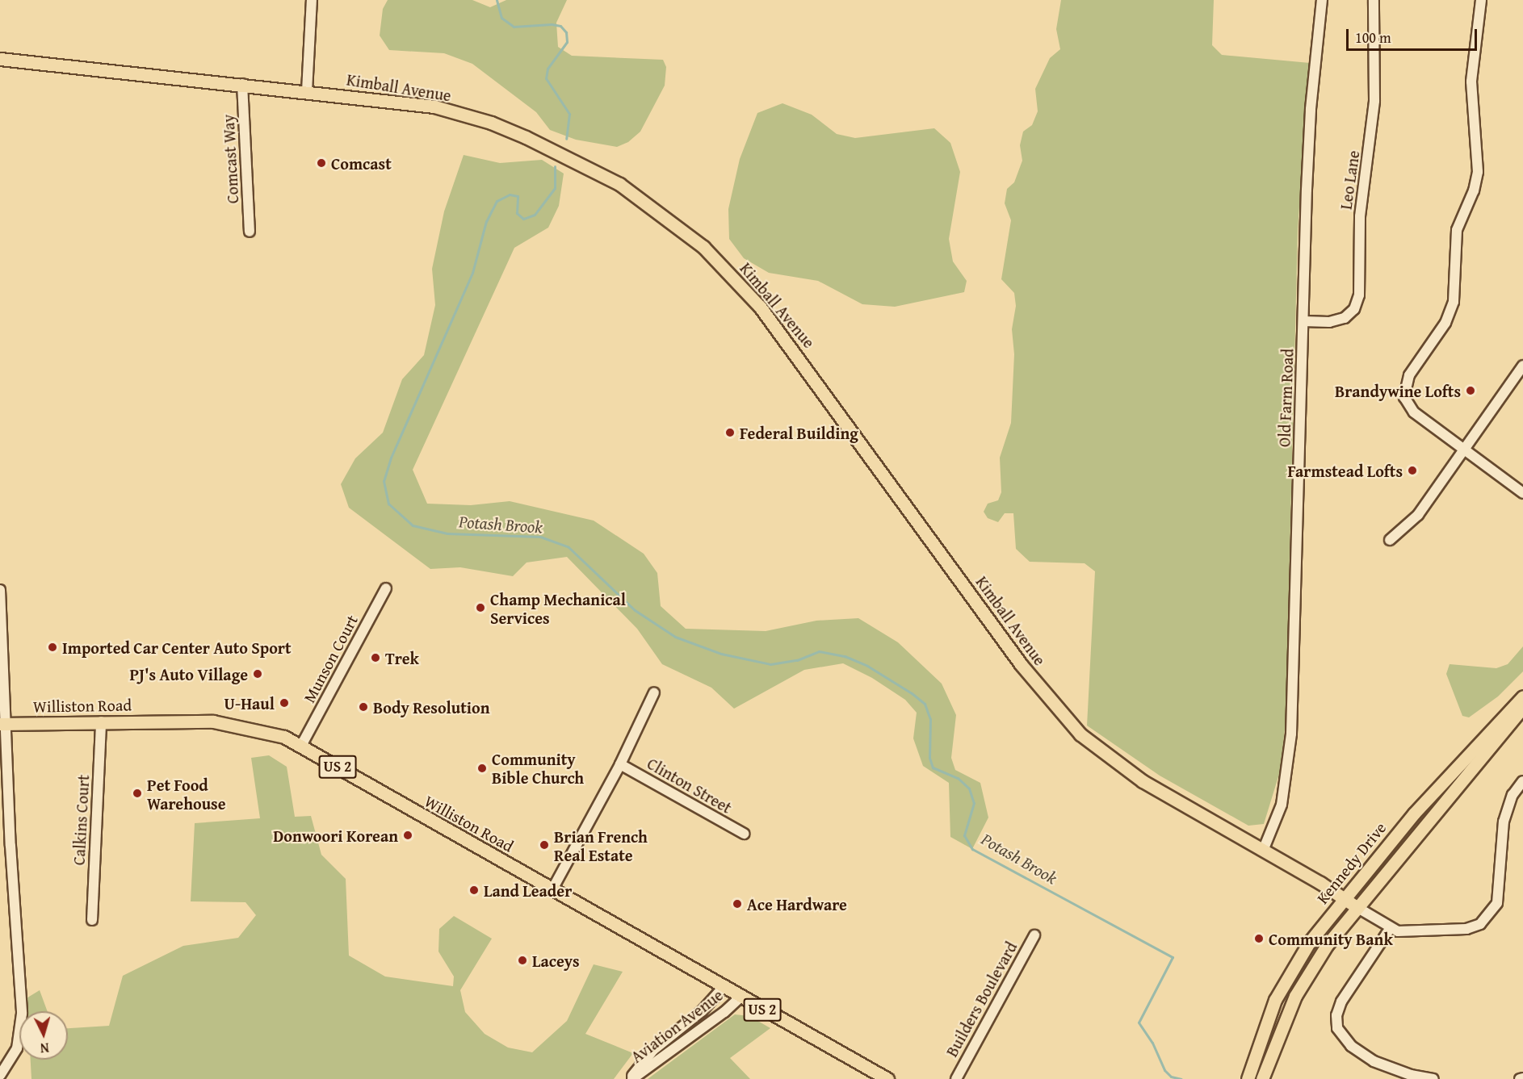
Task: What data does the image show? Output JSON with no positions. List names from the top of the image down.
{
  "streets": {
    "main road": [
      "Kimball Avenue",
      "Williston Road",
      "US 2",
      "Kennedy Drive"
    ],
    "street": [
      "Comcast Way",
      "Leo Lane",
      "Old Farm Road",
      "Munson Court",
      "Clinton Street",
      "Calkins Court",
      "Builders Boulevard",
      "Aviation Avenue"
    ]
  },
  "crossings": [
    ["Kimball Avenue", "Comcast Way"],
    ["Kimball Avenue", "Old Farm Road"],
    ["Kimball Avenue", "Kennedy Drive"],
    ["Leo Lane", "Old Farm Road"],
    ["Munson Court", "Williston Road"],
    ["Williston Road", "Calkins Court"],
    ["Williston Road", "Aviation Avenue"]
  ],
  "water": ["Potash Brook"],
  "places": [
    "Comcast",
    "Brandywine Lofts",
    "Federal Building",
    "Farmstead Lofts",
    "Champ Mechanical Services",
    "Imported Car Center Auto Sport",
    "Trek",
    "PJ's Auto Village",
    "U-Haul",
    "Body Resolution",
    "Community Bible Church",
    "Pet Food Warehouse",
    "Donwoori Korean",
    "Brian French Real Estate",
    "Land Leader",
    "Ace Hardware",
    "Community Bank",
    "Laceys"
  ],
  "scale_bar": "100 m",
  "north": "bottom"
}
